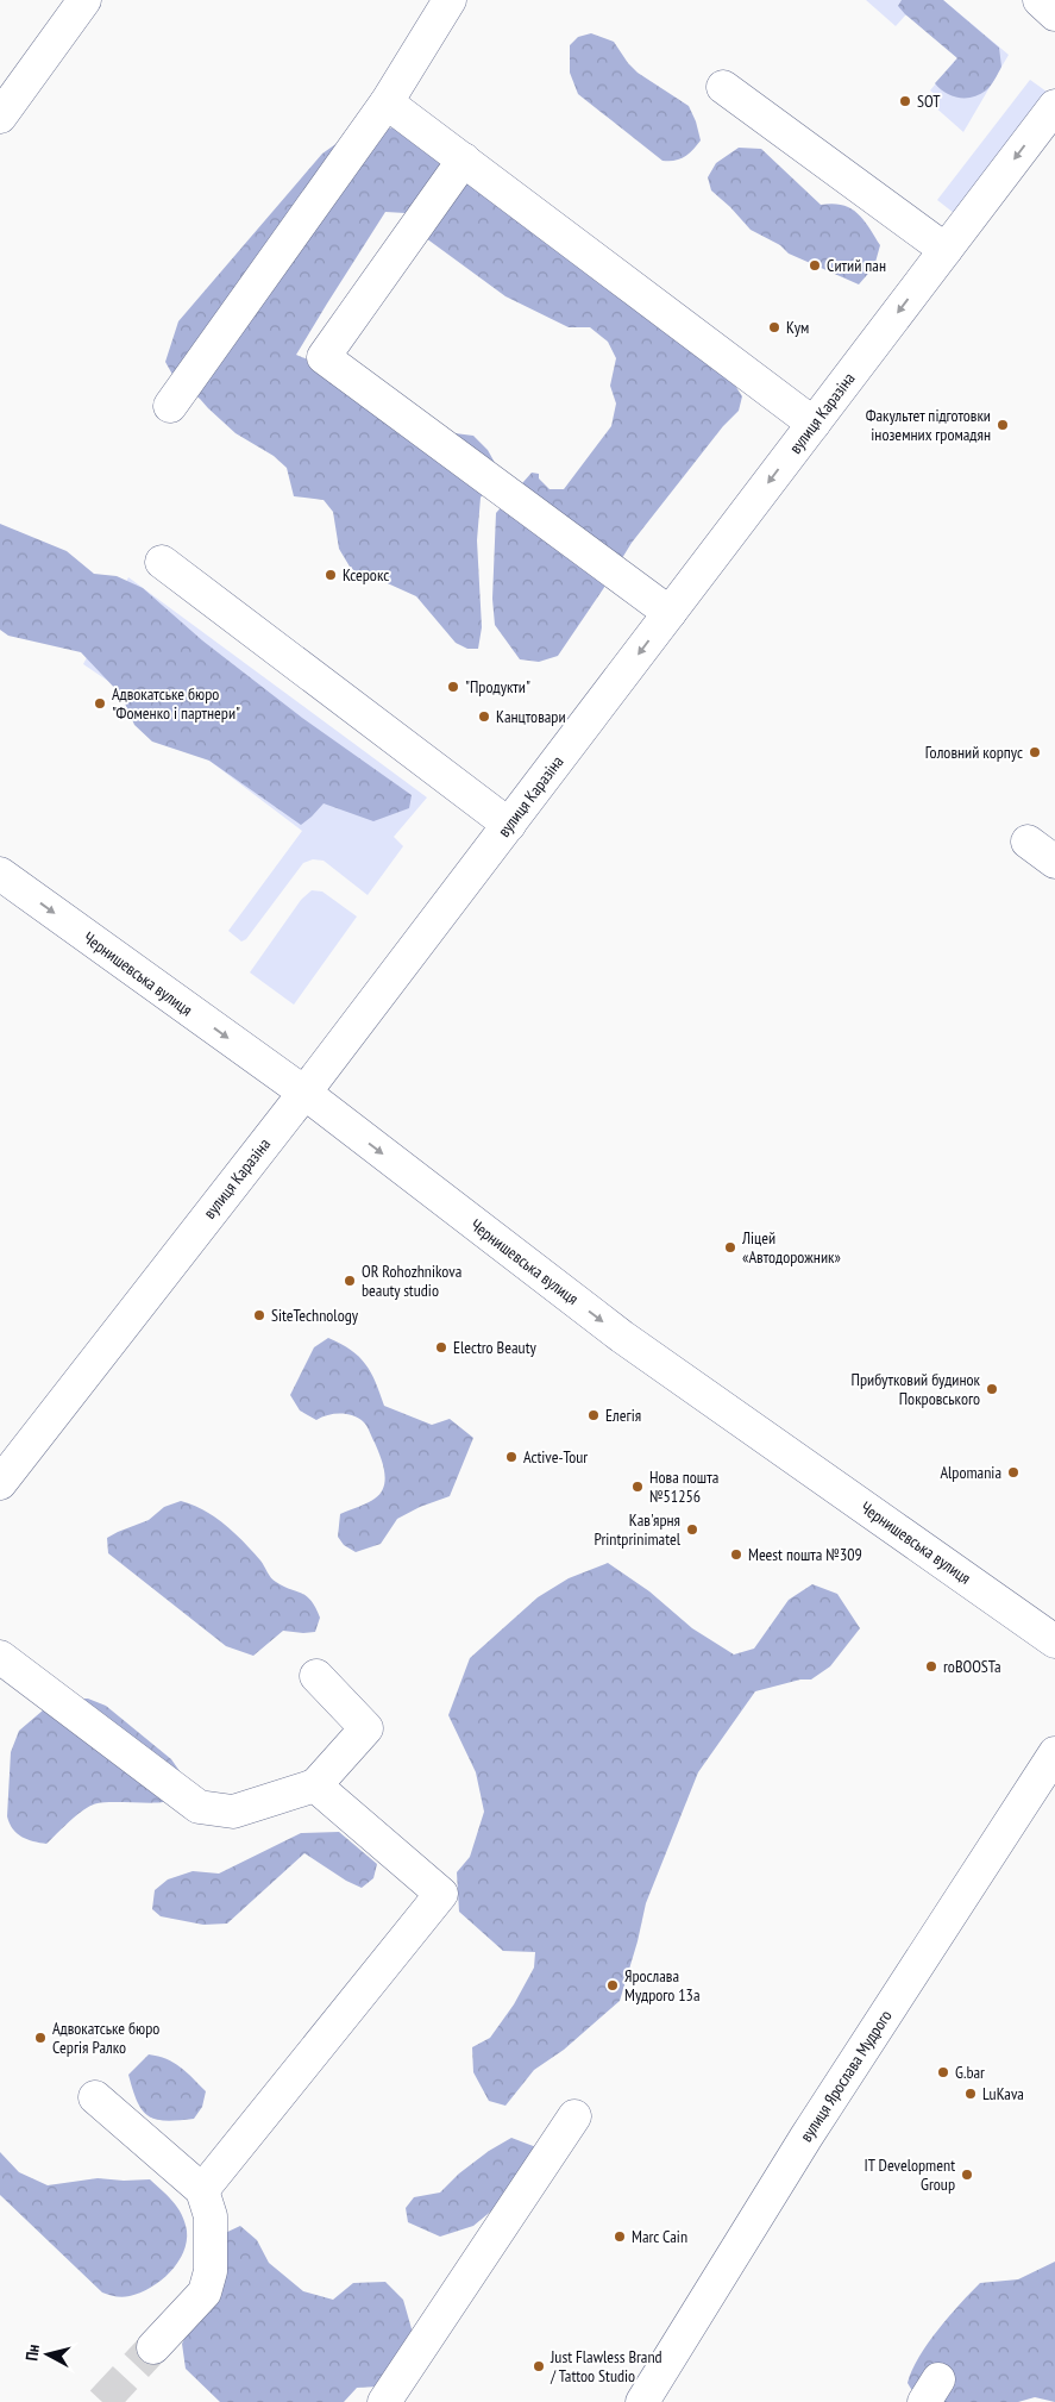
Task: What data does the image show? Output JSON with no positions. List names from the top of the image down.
{
  "streets": {
    "street": ["вулиця Каразіна", "Чернишевська вулиця", "вулиця Ярослава Мудрого"]
  },
  "crossings": [
    ["вулиця Каразіна", "Чернишевська вулиця"]
  ],
  "one_way": ["вулиця Каразіна", "Чернишевська вулиця"],
  "places": [
    "SOT",
    "Ситий пан",
    "Кум",
    "Факультет підготовки іноземних громадян",
    "Ксерокс",
    "\"Продукти\"",
    "Адвокатське бюро \"Фоменко і партнери\"",
    "Канцтовари",
    "Головний корпус",
    "Ліцей «Автодорожник»",
    "OR Rohozhnikova beauty studio",
    "SiteTechnology",
    "Electro Beauty",
    "Прибутковий будинок Покровського",
    "Елегія",
    "Active-Tour",
    "Alpomania",
    "Нова пошта №51256",
    "Кав'ярня Printprinimatel",
    "Meest пошта №309",
    "roBOOSTa",
    "Ярослава Мудрого 13а",
    "Адвокатське бюро Сергія Ралко",
    "G.bar",
    "LuKava",
    "IT Development Group",
    "Marc Cain",
    "Just Flawless Brand / Tattoo Studio"
  ],
  "north": "left"
}
